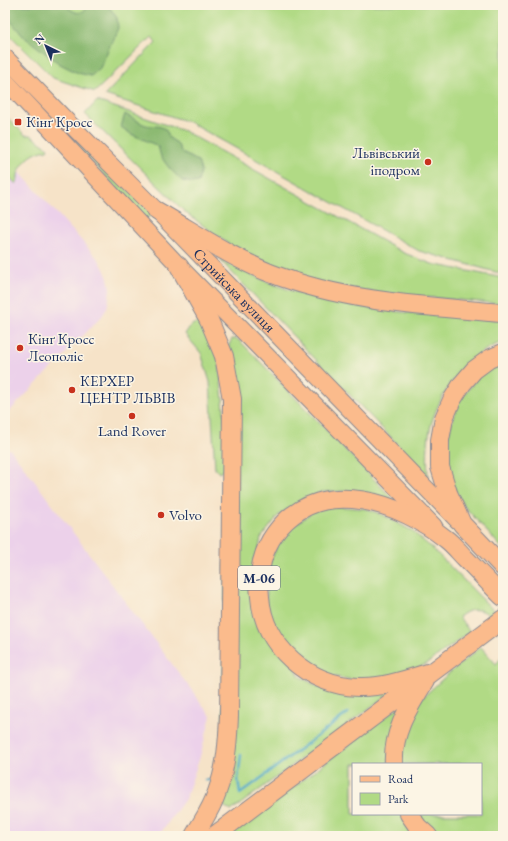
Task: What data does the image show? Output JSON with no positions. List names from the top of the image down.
{
  "streets": {
    "highway": ["М-06"],
    "main road": ["Стрийська вулиця"]
  },
  "crossings": [
    ["Стрийська вулиця", "М-06"]
  ],
  "places": {
    "transit": ["Кінґ Кросс"],
    "other": [
      "Львівський іподром",
      "Кінґ Кросс Леополіс",
      "КЕРХЕР ЦЕНТР ЛЬВІВ",
      "Land Rover",
      "Volvo"
    ]
  },
  "legend": ["Road", "Park"],
  "north": "top left"
}
